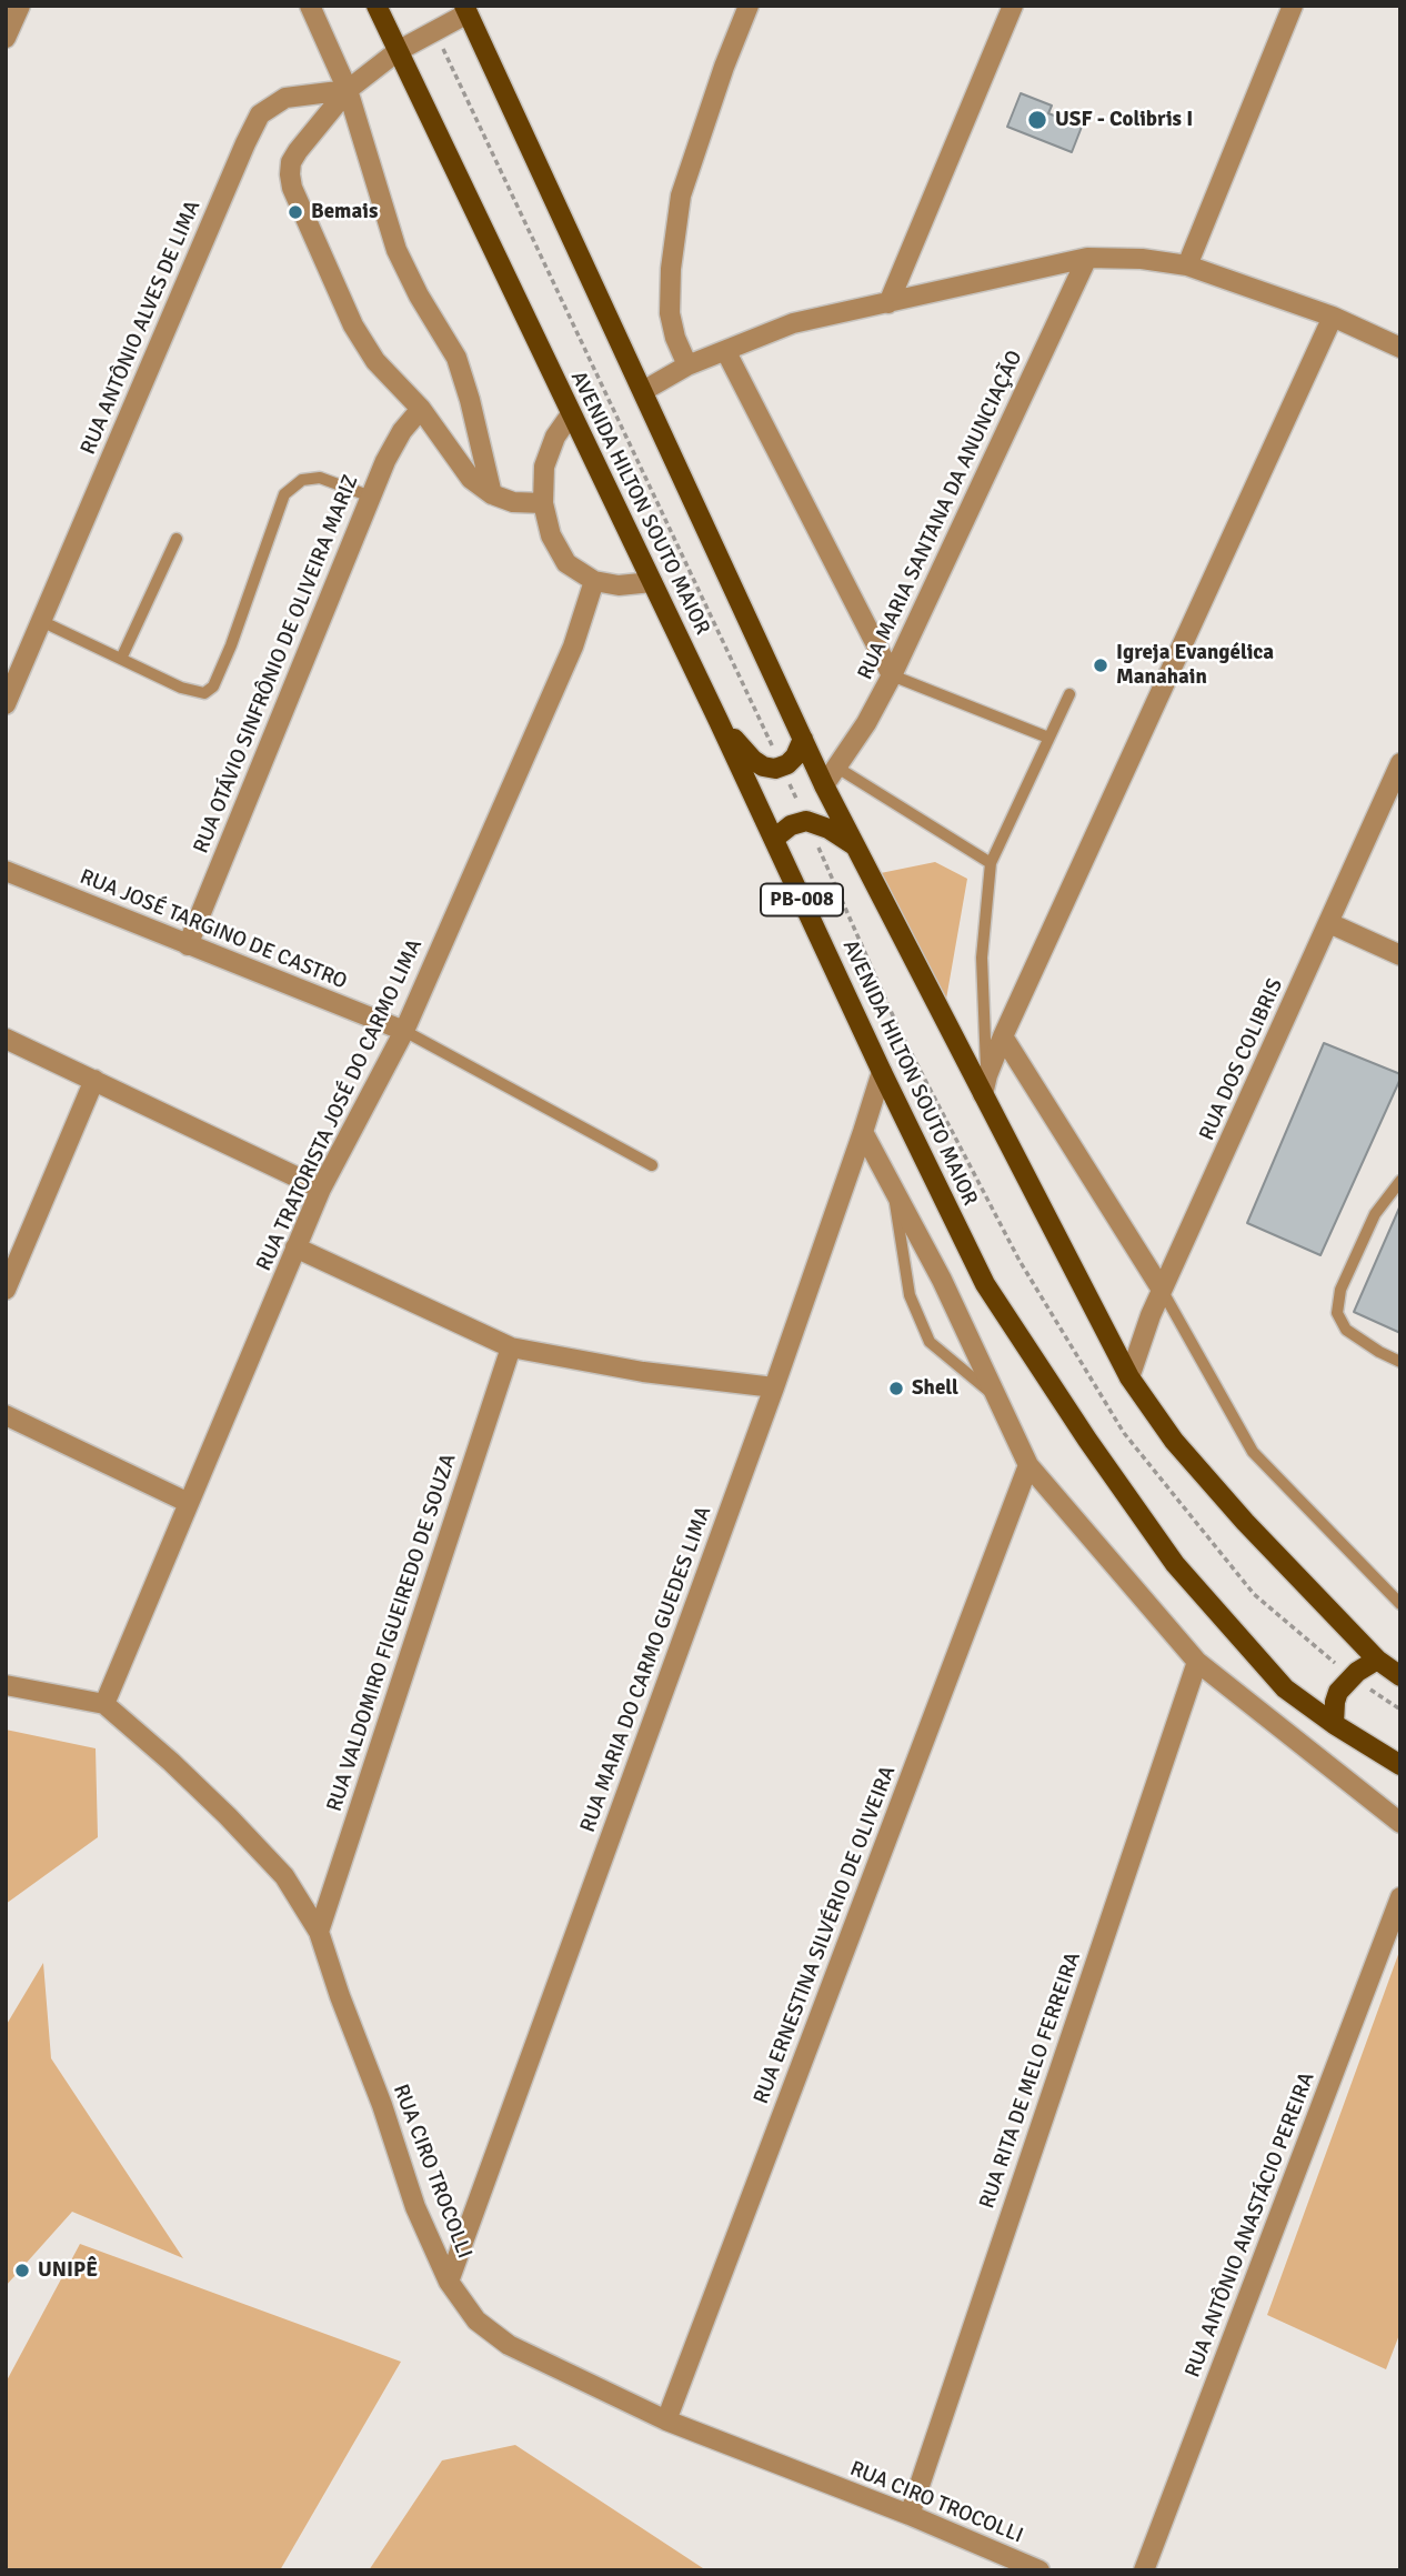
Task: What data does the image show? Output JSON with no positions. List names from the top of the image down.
{
  "streets": {
    "main road": ["AVENIDA HILTON SOUTO MAIOR", "PB-008"],
    "street": [
      "RUA ANTÔNIO ALVES DE LIMA",
      "RUA MARIA SANTANA DA ANUNCIAÇÃO",
      "RUA OTÁVIO SINFRÔNIO DE OLIVEIRA MARIZ",
      "RUA JOSÉ TARGINO DE CASTRO",
      "RUA DOS COLIBRIS",
      "RUA TRATORISTA JOSÉ DO CARMO LIMA",
      "RUA VALDOMIRO FIGUEIREDO DE SOUZA",
      "RUA MARIA DO CARMO GUEDES LIMA",
      "RUA ERNESTINA SILVÉRIO DE OLIVEIRA",
      "RUA RITA DE MELO FERREIRA",
      "RUA CIRO TROCOLLI",
      "RUA ANTÔNIO ANASTÁCIO PEREIRA"
    ]
  },
  "crossings": [
    ["AVENIDA HILTON SOUTO MAIOR", "RUA MARIA DO CARMO GUEDES LIMA"],
    ["RUA MARIA SANTANA DA ANUNCIAÇÃO", "PB-008"],
    ["RUA OTÁVIO SINFRÔNIO DE OLIVEIRA MARIZ", "RUA JOSÉ TARGINO DE CASTRO"],
    ["PB-008", "RUA DOS COLIBRIS"],
    ["RUA JOSÉ TARGINO DE CASTRO", "RUA TRATORISTA JOSÉ DO CARMO LIMA"],
    ["RUA TRATORISTA JOSÉ DO CARMO LIMA", "RUA CIRO TROCOLLI"],
    ["RUA VALDOMIRO FIGUEIREDO DE SOUZA", "RUA CIRO TROCOLLI"],
    ["RUA MARIA DO CARMO GUEDES LIMA", "RUA CIRO TROCOLLI"],
    ["RUA ERNESTINA SILVÉRIO DE OLIVEIRA", "RUA CIRO TROCOLLI"],
    ["RUA RITA DE MELO FERREIRA", "RUA CIRO TROCOLLI"]
  ],
  "places": [
    "USF - Colibris I",
    "Bemais",
    "Igreja Evangélica Manahain",
    "Shell",
    "UNIPÊ"
  ]
}
